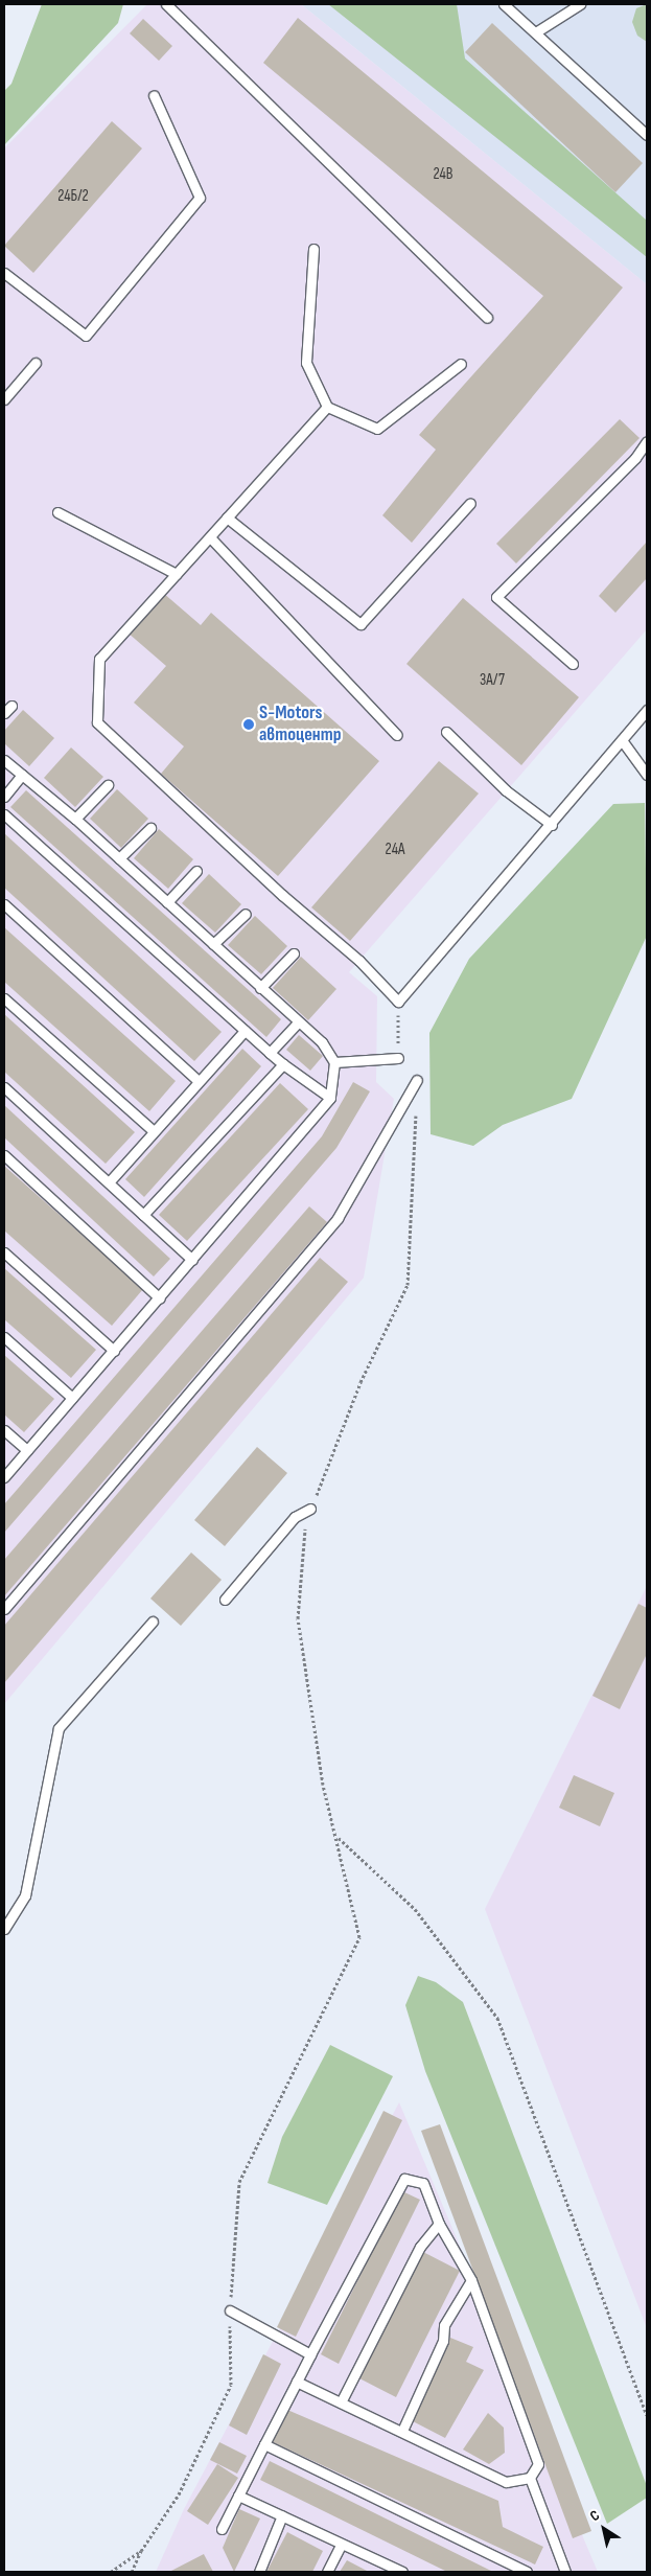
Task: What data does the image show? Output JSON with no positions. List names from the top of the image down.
{
  "places": ["S-Motors автоцентр"],
  "house_numbers": [
    "24В",
    "24Б/2",
    "3А/7",
    "24А"
  ],
  "north": "top left"
}
